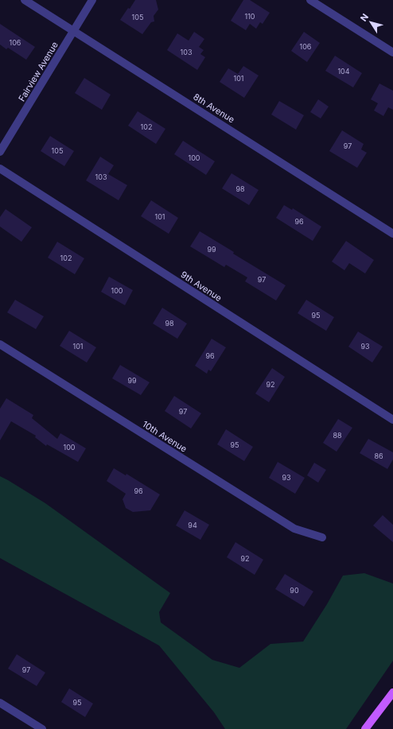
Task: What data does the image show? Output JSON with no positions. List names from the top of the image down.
{
  "streets": {
    "street": [
      "Fairview Avenue",
      "8th Avenue",
      "9th Avenue",
      "10th Avenue"
    ]
  },
  "crossings": [
    ["Fairview Avenue", "8th Avenue"]
  ],
  "house_numbers": [
    "110",
    "105",
    "106",
    "106",
    "103",
    "104",
    "101",
    "102",
    "97",
    "105",
    "100",
    "103",
    "98",
    "101",
    "96",
    "99",
    "102",
    "97",
    "100",
    "95",
    "98",
    "101",
    "93",
    "96",
    "99",
    "92",
    "97",
    "88",
    "95",
    "100",
    "86",
    "93",
    "96",
    "94",
    "92",
    "90",
    "97",
    "95"
  ],
  "north": "top left"
}
